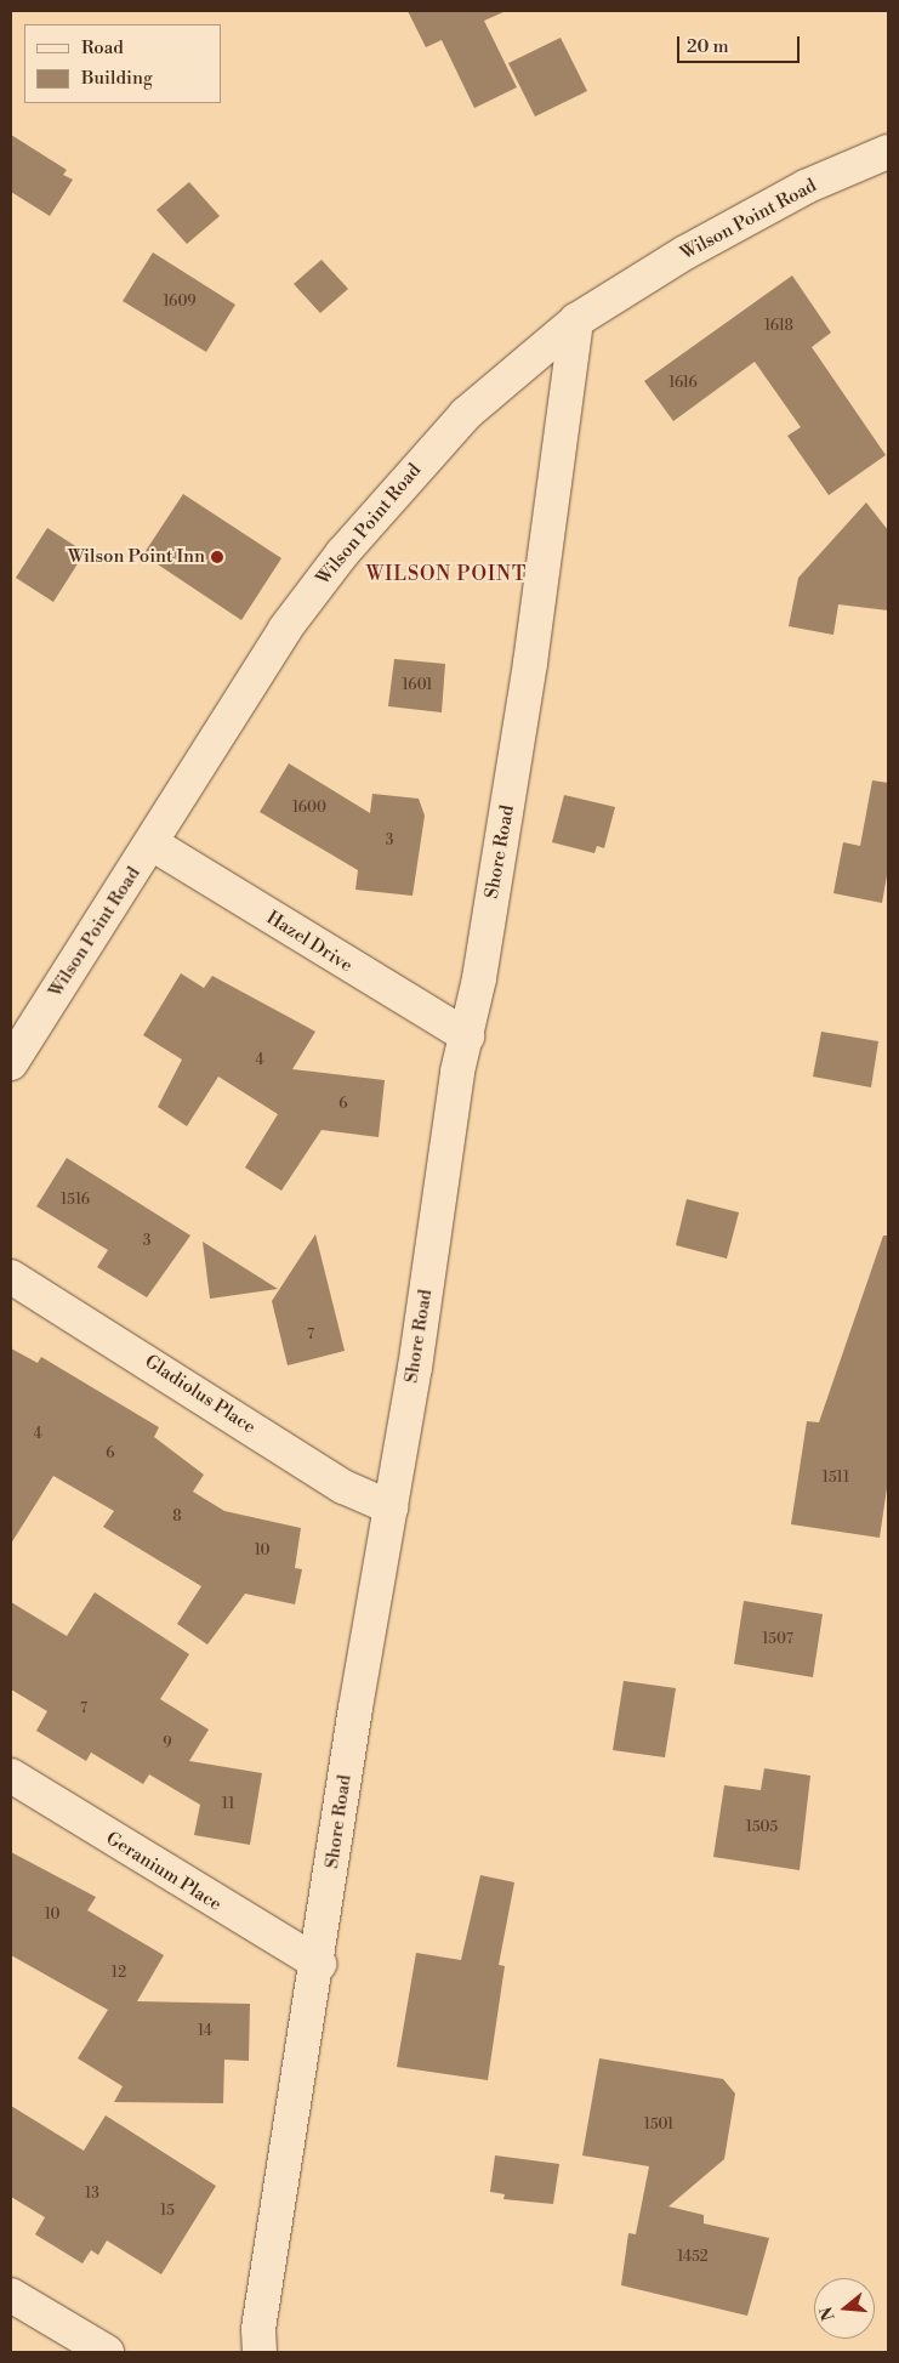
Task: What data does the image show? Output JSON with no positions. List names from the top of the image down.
{
  "streets": {
    "street": [
      "Wilson Point Road",
      "Shore Road",
      "Hazel Drive",
      "Gladiolus Place",
      "Geranium Place"
    ]
  },
  "crossings": [
    ["Wilson Point Road", "Shore Road"],
    ["Wilson Point Road", "Hazel Drive"],
    ["Shore Road", "Hazel Drive"],
    ["Shore Road", "Gladiolus Place"],
    ["Shore Road", "Geranium Place"]
  ],
  "districts": ["WILSON POINT"],
  "places": ["Wilson Point Inn"],
  "house_numbers": [
    "1609",
    "1618",
    "1616",
    "1601",
    "1600",
    "3",
    "4",
    "6",
    "1516",
    "3",
    "7",
    "4",
    "6",
    "1511",
    "8",
    "10",
    "1507",
    "7",
    "9",
    "11",
    "1505",
    "10",
    "12",
    "14",
    "1501",
    "13",
    "15",
    "1452"
  ],
  "legend": ["Road", "Building"],
  "scale_bar": "20 m",
  "north": "left"
}
